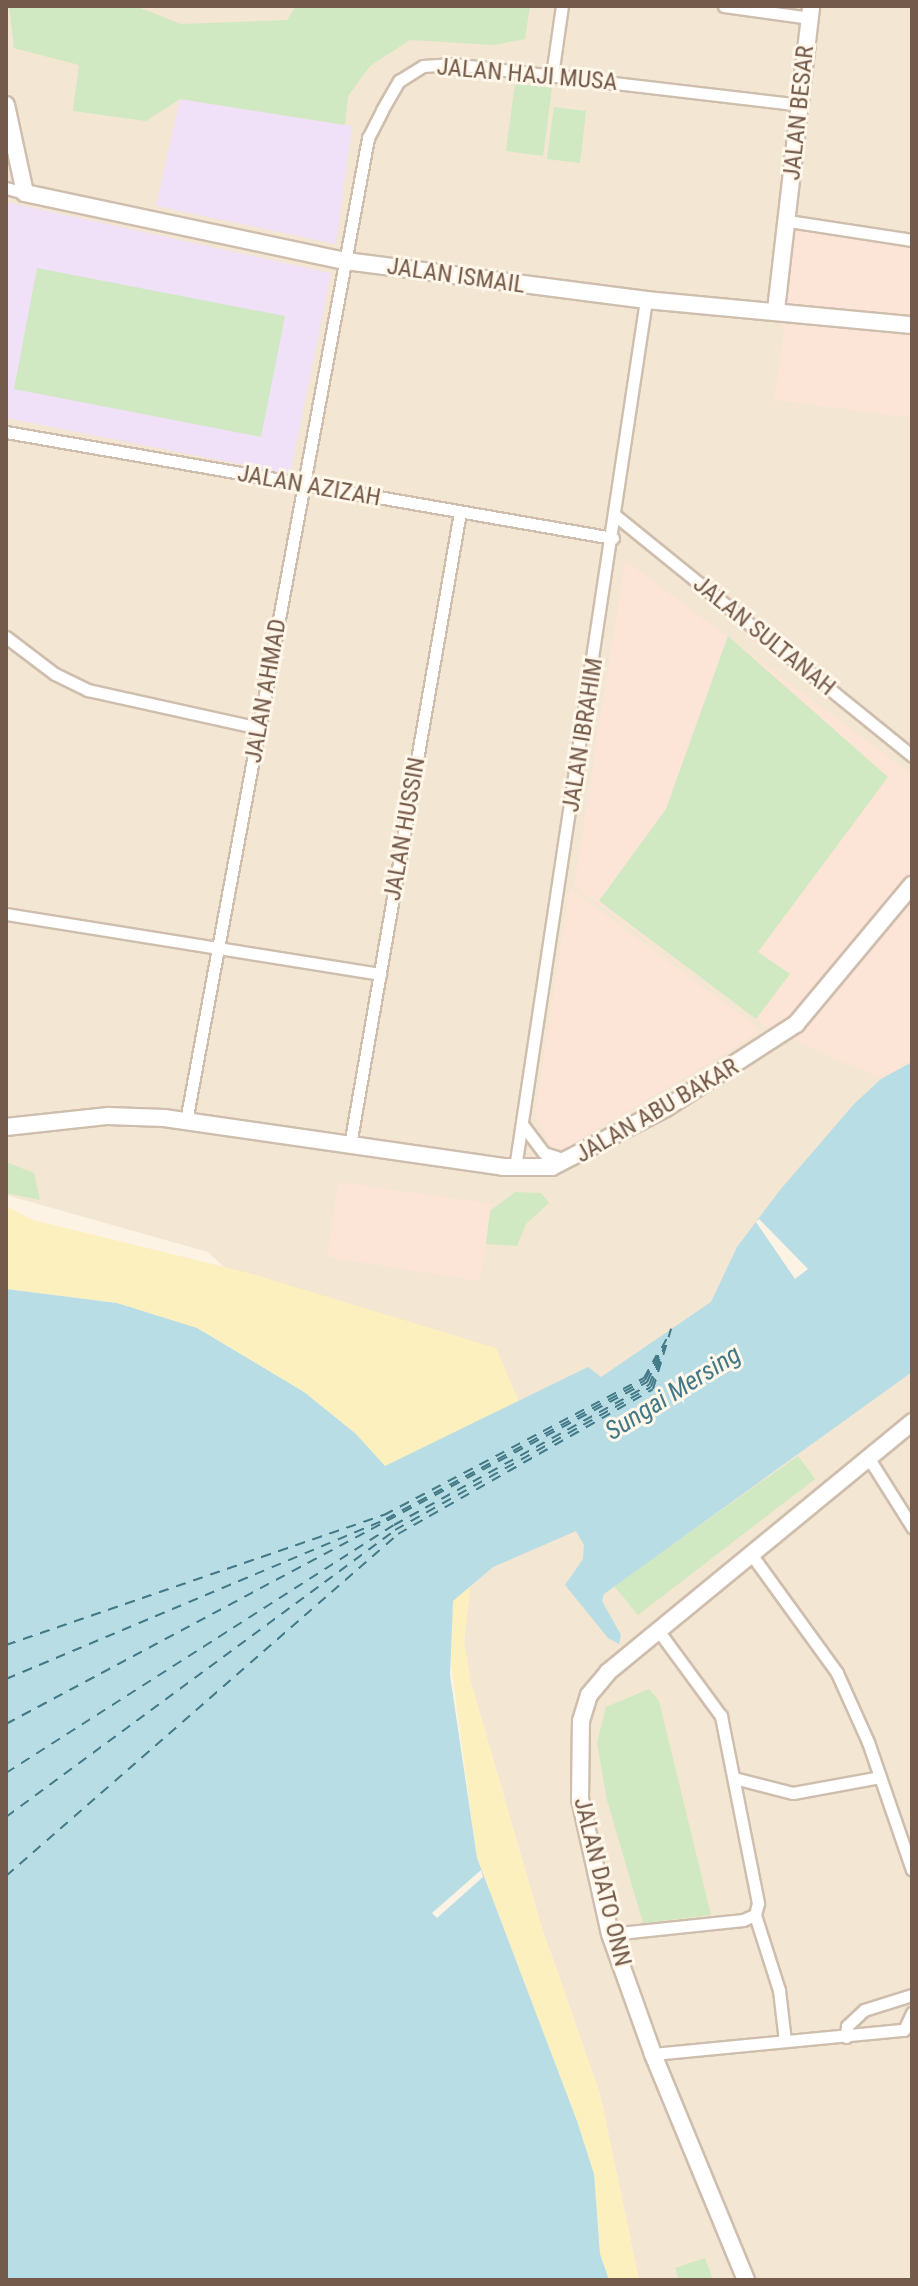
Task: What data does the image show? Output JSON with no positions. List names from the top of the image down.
{
  "streets": {
    "street": [
      "JALAN HAJI MUSA",
      "JALAN BESAR",
      "JALAN ISMAIL",
      "JALAN AZIZAH",
      "JALAN SULTANAH",
      "JALAN AHMAD",
      "JALAN IBRAHIM",
      "JALAN HUSSIN",
      "JALAN ABU BAKAR",
      "JALAN DATO ONN"
    ]
  },
  "crossings": [
    ["JALAN HAJI MUSA", "JALAN BESAR"],
    ["JALAN HAJI MUSA", "JALAN ISMAIL"],
    ["JALAN HAJI MUSA", "JALAN AHMAD"],
    ["JALAN BESAR", "JALAN ISMAIL"],
    ["JALAN ISMAIL", "JALAN AHMAD"],
    ["JALAN ISMAIL", "JALAN IBRAHIM"],
    ["JALAN AZIZAH", "JALAN AHMAD"],
    ["JALAN AZIZAH", "JALAN IBRAHIM"],
    ["JALAN AZIZAH", "JALAN HUSSIN"],
    ["JALAN SULTANAH", "JALAN IBRAHIM"],
    ["JALAN AHMAD", "JALAN ABU BAKAR"],
    ["JALAN IBRAHIM", "JALAN ABU BAKAR"],
    ["JALAN HUSSIN", "JALAN ABU BAKAR"]
  ],
  "water": ["Sungai Mersing"]
}
